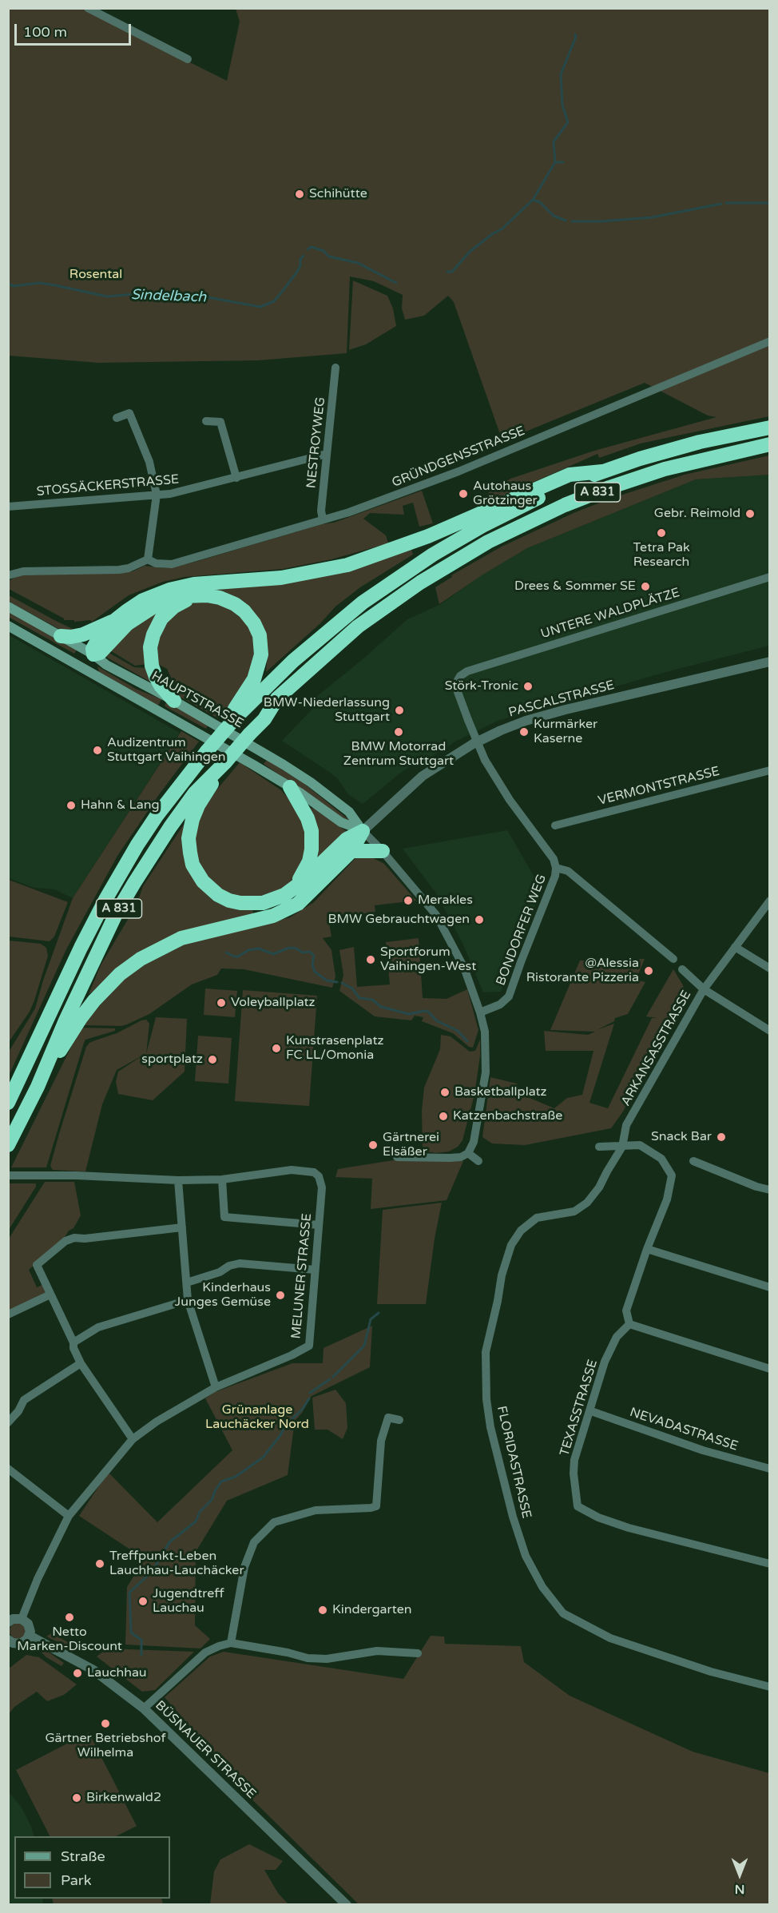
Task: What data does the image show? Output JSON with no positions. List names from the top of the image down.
{
  "streets": {
    "highway": ["A 831"],
    "main road": ["HAUPTSTRASSE"],
    "street": [
      "NESTROYWEG",
      "GRÜNDGENSSTRASSE",
      "STOSSÄCKERSTRASSE",
      "UNTERE WALDPLÄTZE",
      "PASCALSTRASSE",
      "VERMONTSTRASSE",
      "BONDORFER WEG",
      "ARKANSASSTRASSE",
      "MELUNER STRASSE",
      "TEXASSTRASSE",
      "NEVADASTRASSE",
      "FLORIDASTRASSE",
      "BÜSNAUER STRASSE"
    ]
  },
  "crossings": [
    ["NESTROYWEG", "GRÜNDGENSSTRASSE"],
    ["NESTROYWEG", "STOSSÄCKERSTRASSE"],
    ["UNTERE WALDPLÄTZE", "BONDORFER WEG"],
    ["PASCALSTRASSE", "HAUPTSTRASSE"],
    ["HAUPTSTRASSE", "BONDORFER WEG"],
    ["ARKANSASSTRASSE", "FLORIDASTRASSE"],
    ["TEXASSTRASSE", "NEVADASTRASSE"]
  ],
  "water": ["Sindelbach"],
  "parks": ["Rosental", "Grünanlage Lauchäcker Nord"],
  "places": [
    "Schihütte",
    "Autohaus Grötzinger",
    "Gebr. Reimold",
    "Tetra Pak Research",
    "Drees & Sommer SE",
    "Störk-Tronic",
    "BMW-Niederlassung Stuttgart",
    "BMW Motorrad Zentrum Stuttgart",
    "Kurmärker Kaserne",
    "Audizentrum Stuttgart Vaihingen",
    "Hahn & Lang",
    "Merakles",
    "BMW Gebrauchtwagen",
    "Sportforum Vaihingen-West",
    "@Alessia Ristorante Pizzeria",
    "Voleyballplatz",
    "Kunstrasenplatz FC LL/Omonia",
    "sportplatz",
    "Basketballplatz",
    "Katzenbachstraße",
    "Snack Bar",
    "Gärtnerei Elsäßer",
    "Kinderhaus Junges Gemüse",
    "Treffpunkt-Leben Lauchhau-Lauchäcker",
    "Jugendtreff Lauchau",
    "Kindergarten",
    "Netto Marken-Discount",
    "Lauchhau",
    "Gärtner Betriebshof Wilhelma",
    "Birkenwald2"
  ],
  "legend": ["Straße", "Park"],
  "scale_bar": "100 m",
  "north": "bottom"
}
